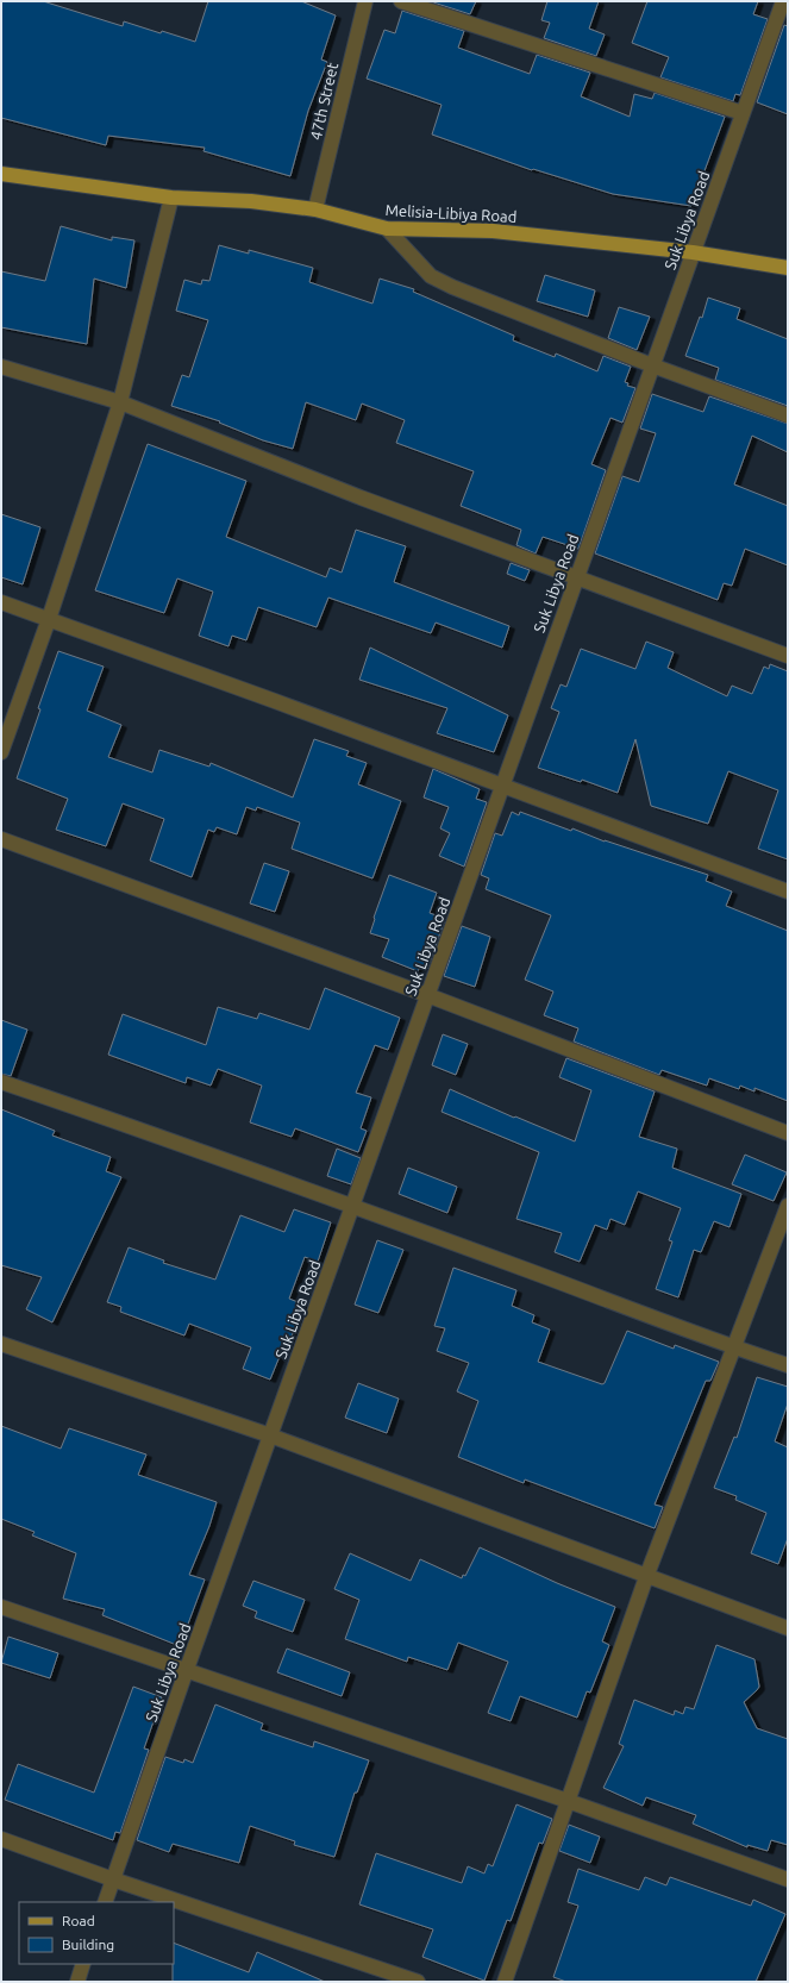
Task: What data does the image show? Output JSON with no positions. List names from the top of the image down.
{
  "streets": {
    "main road": ["Melisia-Libiya Road"],
    "street": ["47th Street", "Suk Libya Road"]
  },
  "crossings": [
    ["47th Street", "Melisia-Libiya Road"],
    ["Melisia-Libiya Road", "Suk Libya Road"]
  ],
  "legend": ["Road", "Building"]
}
